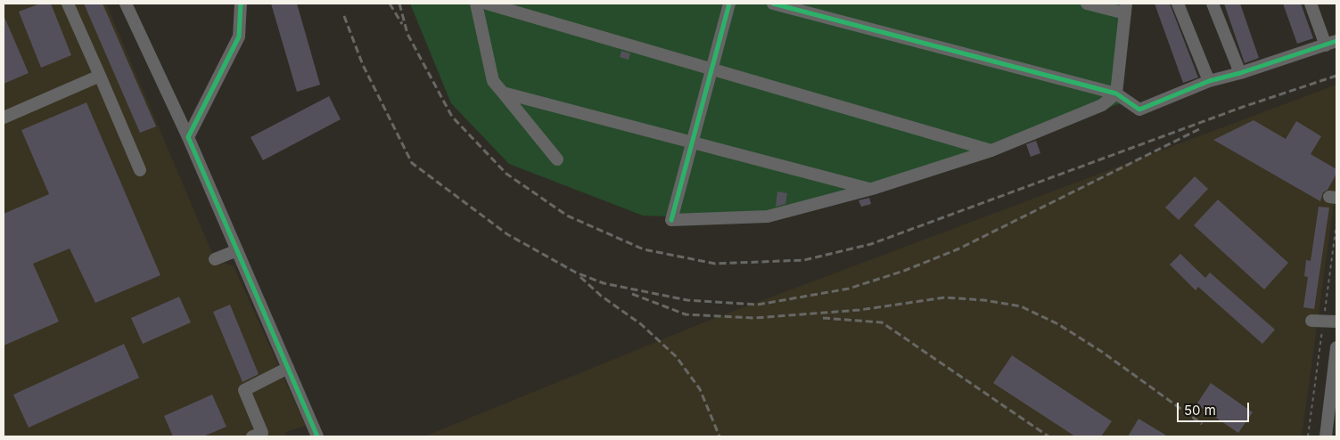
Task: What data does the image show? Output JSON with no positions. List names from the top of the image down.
{
  "scale_bar": "50 m"
}
